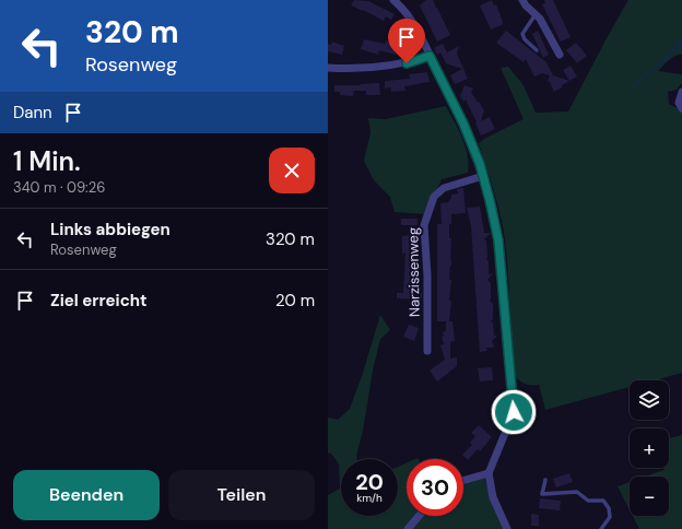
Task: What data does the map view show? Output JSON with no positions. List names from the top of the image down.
{
  "streets": {
    "street": ["Narzissenweg"]
  },
  "page": {
    "turn": ["320 m", "Rosenweg"],
    "then": "Dann",
    "heading": ["1 Min.", "340 m · 09:26"],
    "list": [
      {
        "name": "Links abbiegen",
        "note": "Rosenweg",
        "value": "320 m"
      },
      {
        "name": "Ziel erreicht",
        "value": "20 m"
      }
    ],
    "map_buttons": ["+", "−"],
    "speed": "20 km/h",
    "limit": "30",
    "buttons": ["Beenden", "Teilen"]
  }
}
